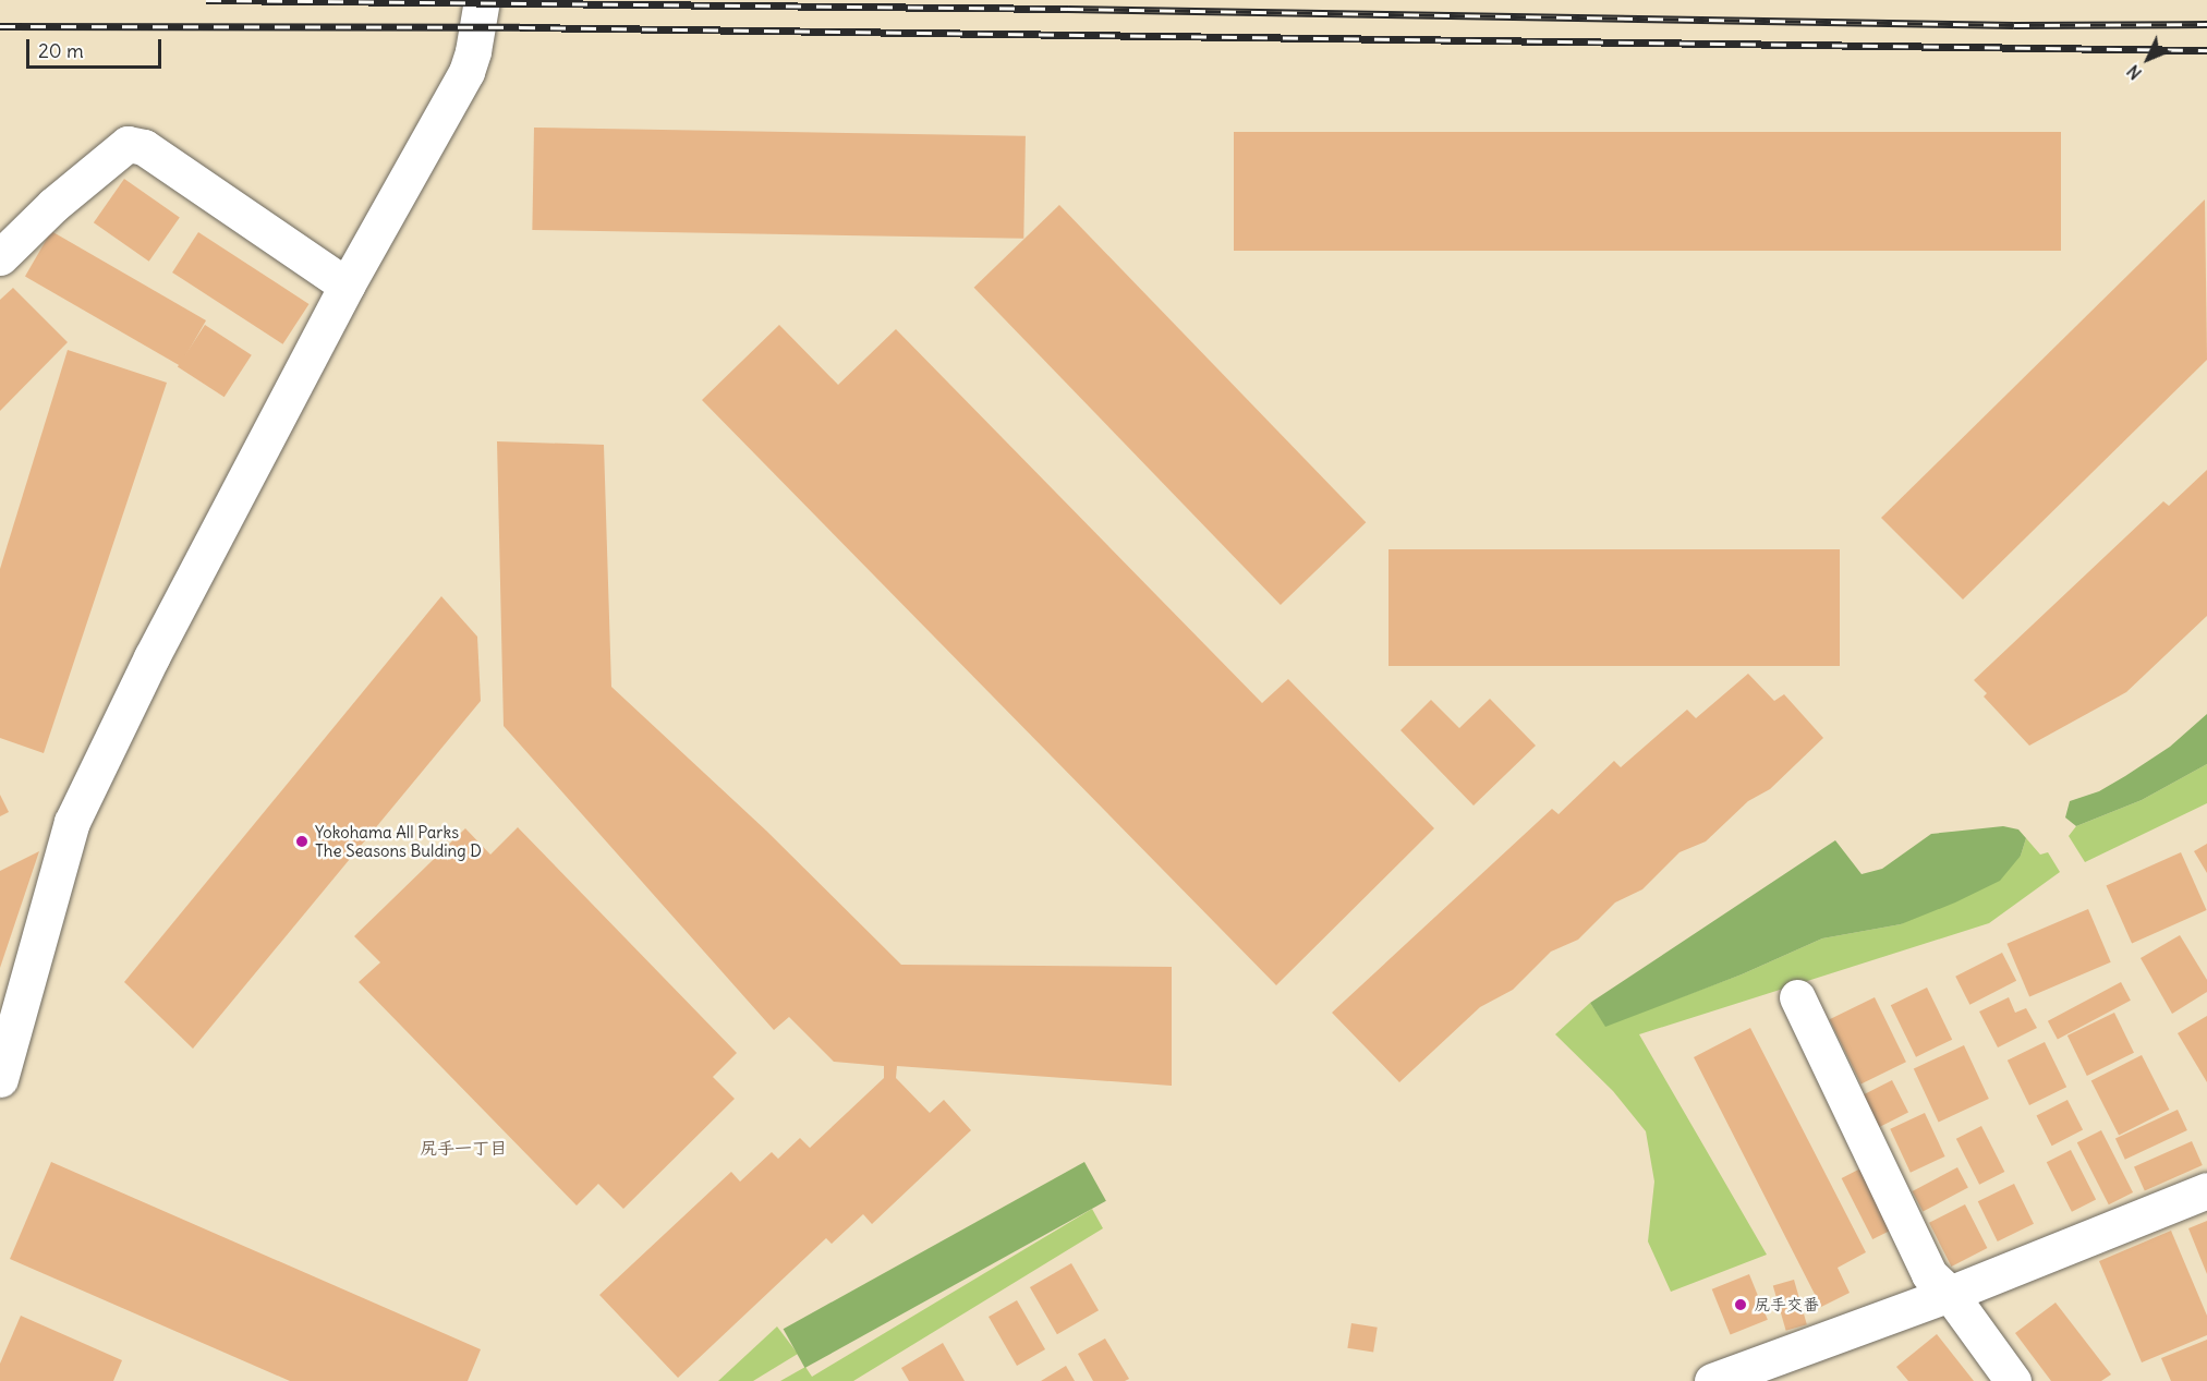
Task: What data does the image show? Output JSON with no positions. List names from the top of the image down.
{
  "districts": ["尻手一丁目"],
  "places": ["Yokohama All Parks The Seasons Bulding D", "尻手交番"],
  "scale_bar": "20 m",
  "north": "bottom left"
}
